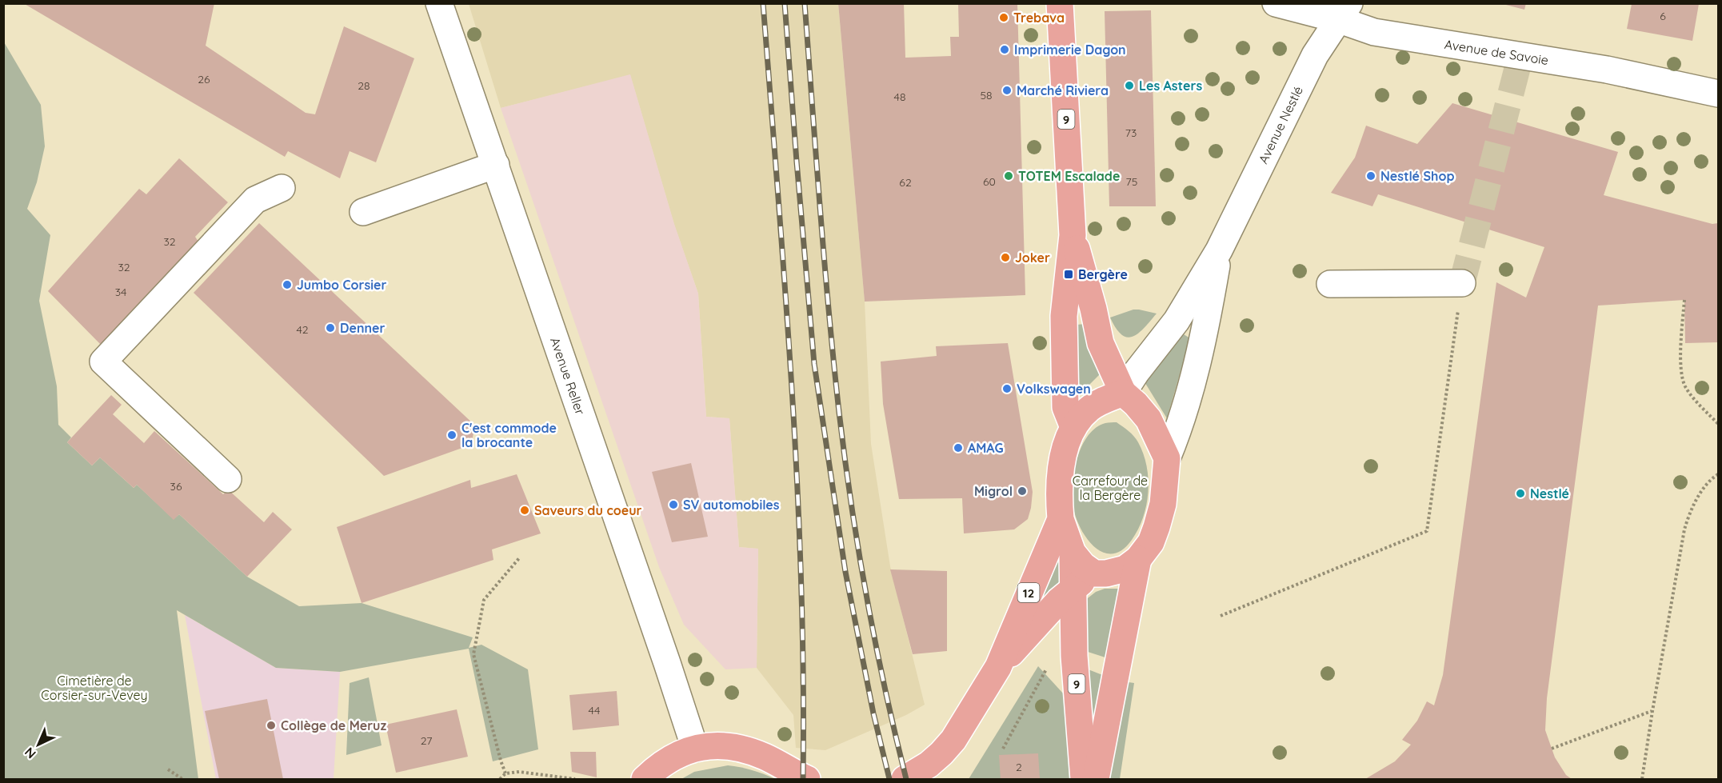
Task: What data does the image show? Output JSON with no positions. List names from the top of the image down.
{
  "streets": {
    "main road": ["9", "12"],
    "street": ["Avenue de Savoie", "Avenue Nestlé", "Avenue Reller"]
  },
  "crossings": [
    ["Avenue de Savoie", "Avenue Nestlé"],
    ["9", "Avenue Nestlé"],
    ["9", "12"]
  ],
  "parks": ["Carrefour de la Bergère", "Cimetière de Corsier-sur-Vevey"],
  "places": {
    "other": [
      "Trebava",
      "Imprimerie Dagon",
      "Les Asters",
      "Marché Riviera",
      "TOTEM Escalade",
      "Nestlé Shop",
      "Joker",
      "Jumbo Corsier",
      "Denner",
      "Volkswagen",
      "C'est commode la brocante",
      "AMAG",
      "Migrol",
      "Nestlé",
      "SV automobiles",
      "Saveurs du coeur",
      "Collège de Meruz"
    ],
    "transit": ["Bergère"]
  },
  "house_numbers": [
    "6",
    "26",
    "28",
    "58",
    "48",
    "73",
    "60",
    "75",
    "62",
    "32",
    "32",
    "34",
    "42",
    "36",
    "44",
    "27",
    "2"
  ],
  "north": "bottom left"
}
